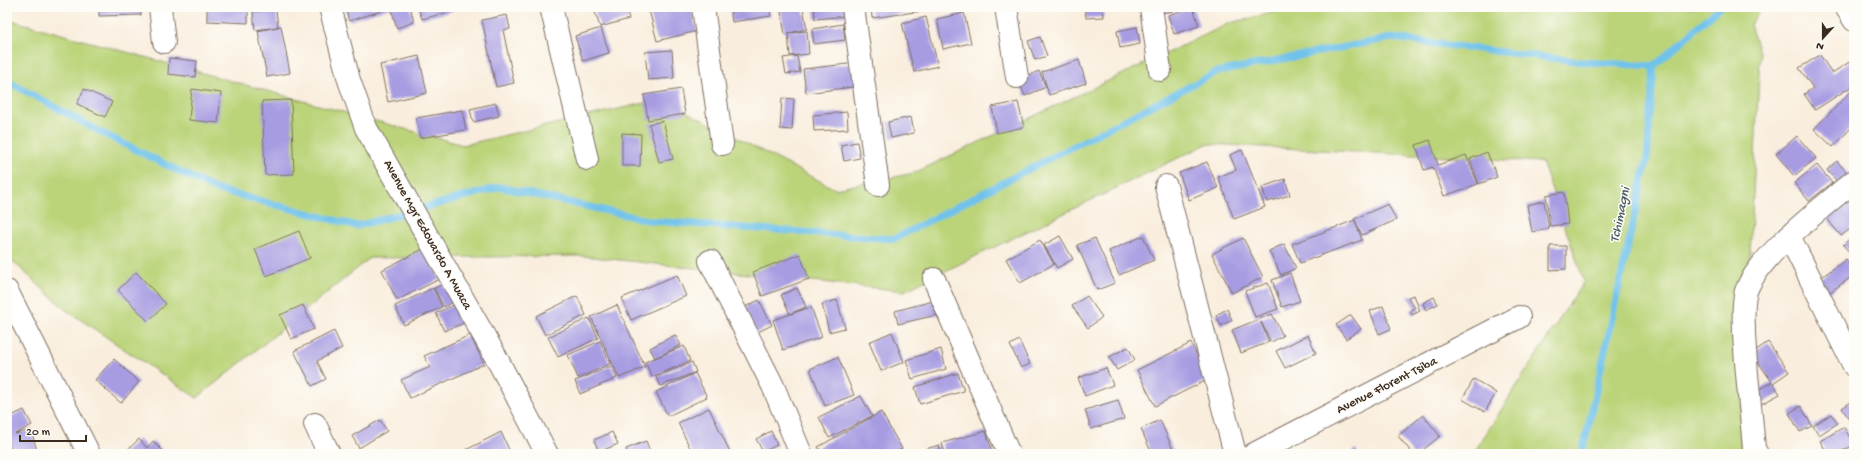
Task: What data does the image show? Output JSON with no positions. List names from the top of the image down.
{
  "streets": {
    "street": ["Avenue Mgr Edouardo A Muaca", "Avenue Florent Tsiba"]
  },
  "water": ["Tchimagni"],
  "scale_bar": "20 m",
  "north": "bottom"
}
